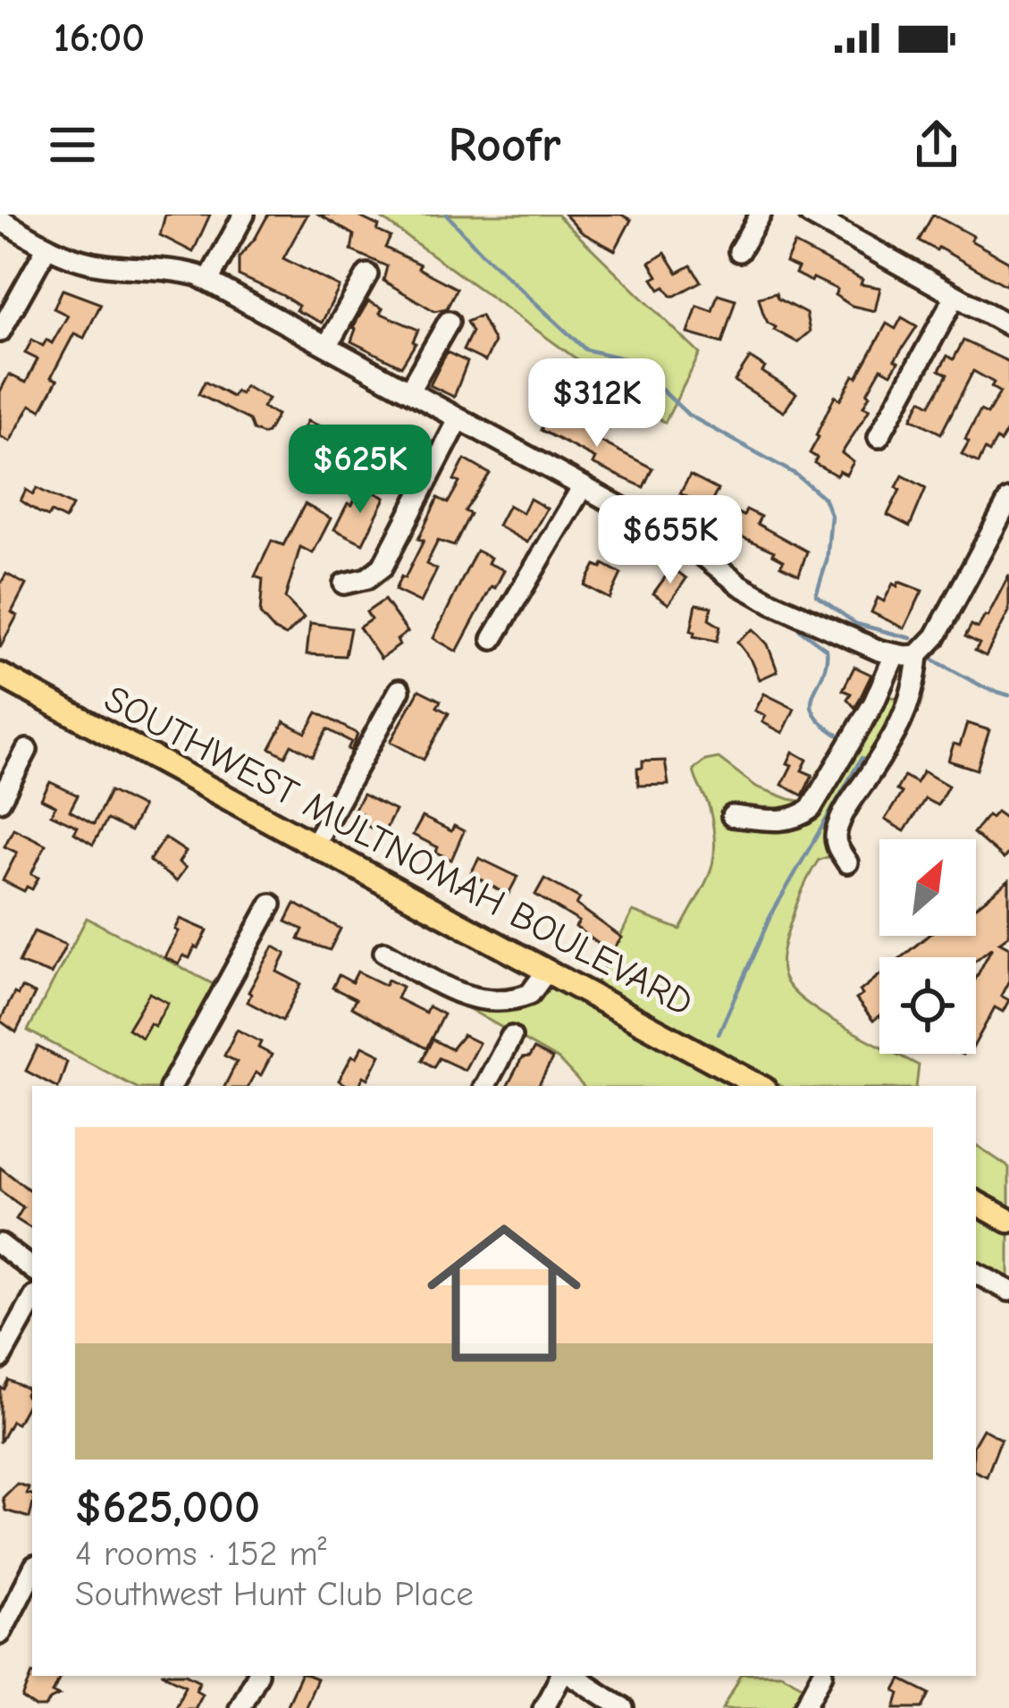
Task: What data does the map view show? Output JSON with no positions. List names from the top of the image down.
{
  "streets": {
    "main road": ["SOUTHWEST MULTNOMAH BOULEVARD"]
  },
  "north": "top right",
  "page": {
    "status": "16:00",
    "header": "Roofr",
    "price": ["$312K", "$625K", "$655K"],
    "list": [
      {
        "name": "$625,000",
        "note": "4 rooms · 152 m² · Southwest Hunt Club Place"
      }
    ]
  }
}
